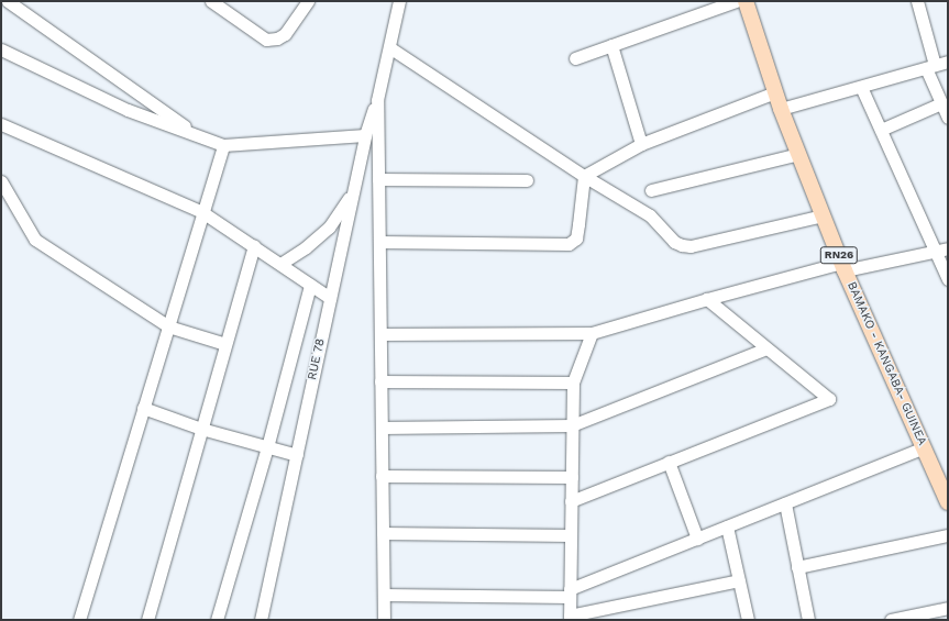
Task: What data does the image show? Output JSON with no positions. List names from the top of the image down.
{
  "streets": {
    "main road": ["RN26", "BAMAKO - KANGABA- GUINEA"],
    "street": ["RUE 78"]
  }
}
